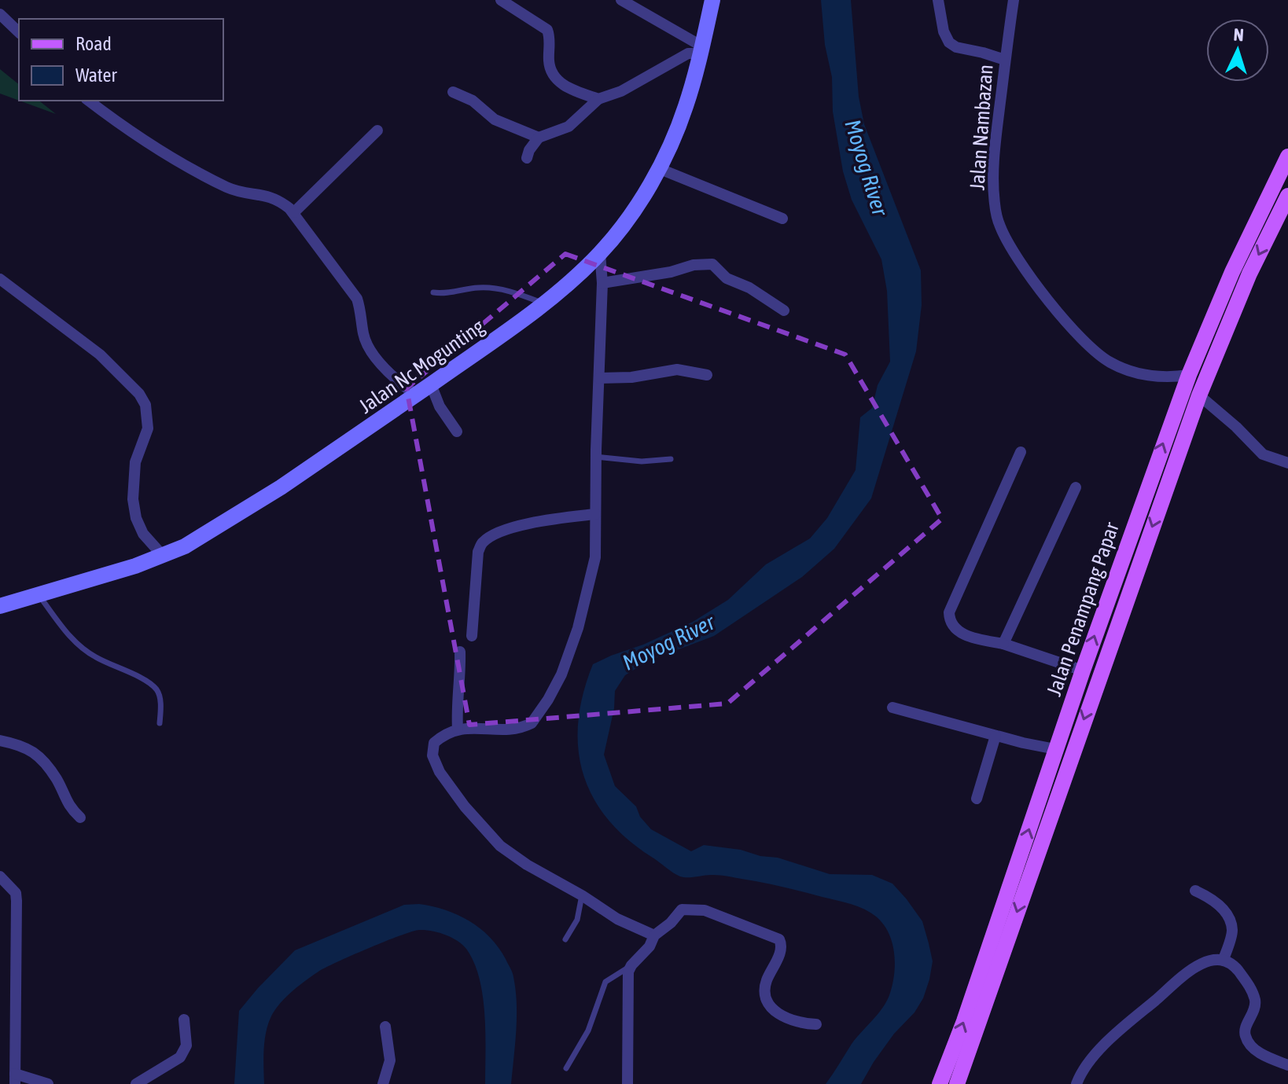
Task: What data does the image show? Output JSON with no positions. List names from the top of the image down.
{
  "streets": {
    "main road": ["Jalan Penampang Papar"],
    "street": ["Jalan Nambazan", "Jalan Nc Mogunting"]
  },
  "crossings": [
    ["Jalan Nambazan", "Jalan Penampang Papar"]
  ],
  "water": ["Moyog River"],
  "legend": ["Road", "Water"],
  "north": "top"
}
